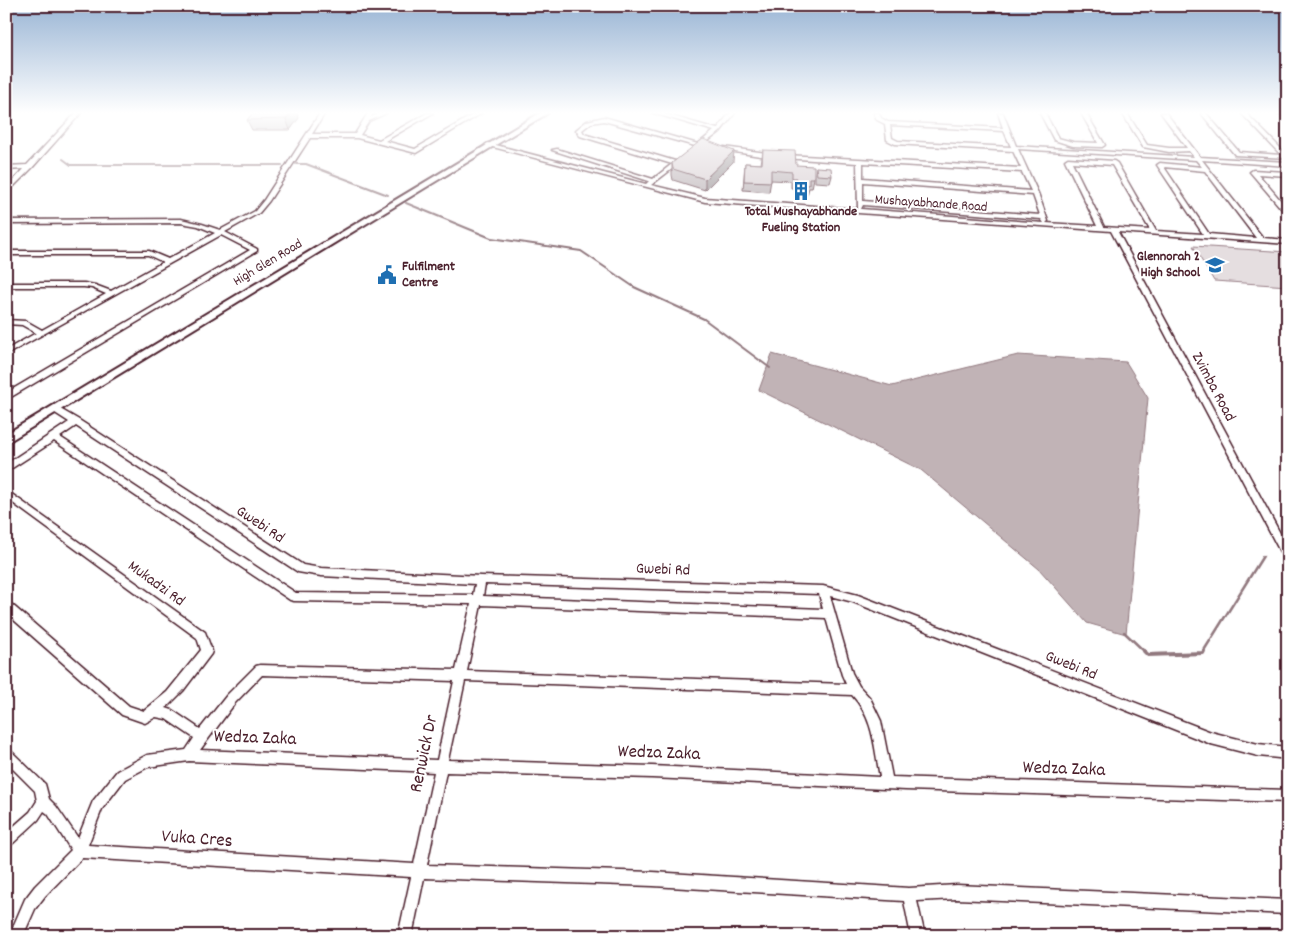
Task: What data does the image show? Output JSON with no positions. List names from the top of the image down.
{
  "streets": {
    "main road": ["High Glen Road"],
    "street": [
      "Mushayabhande Road",
      "Zvimba Road",
      "Gwebi Rd",
      "Mukadzi Rd",
      "Wedza Zaka",
      "Renwick Dr",
      "Vuka Cres"
    ]
  },
  "crossings": [
    ["Mushayabhande Road", "Zvimba Road"],
    ["High Glen Road", "Gwebi Rd"],
    ["Gwebi Rd", "Renwick Dr"],
    ["Wedza Zaka", "Renwick Dr"],
    ["Wedza Zaka", "Vuka Cres"],
    ["Renwick Dr", "Vuka Cres"]
  ],
  "places": {
    "building": ["Total Mushayabhande Fueling Station"],
    "school or university": ["Glennorah 2 High School"],
    "public building": ["Fulfilment Centre"]
  }
}
